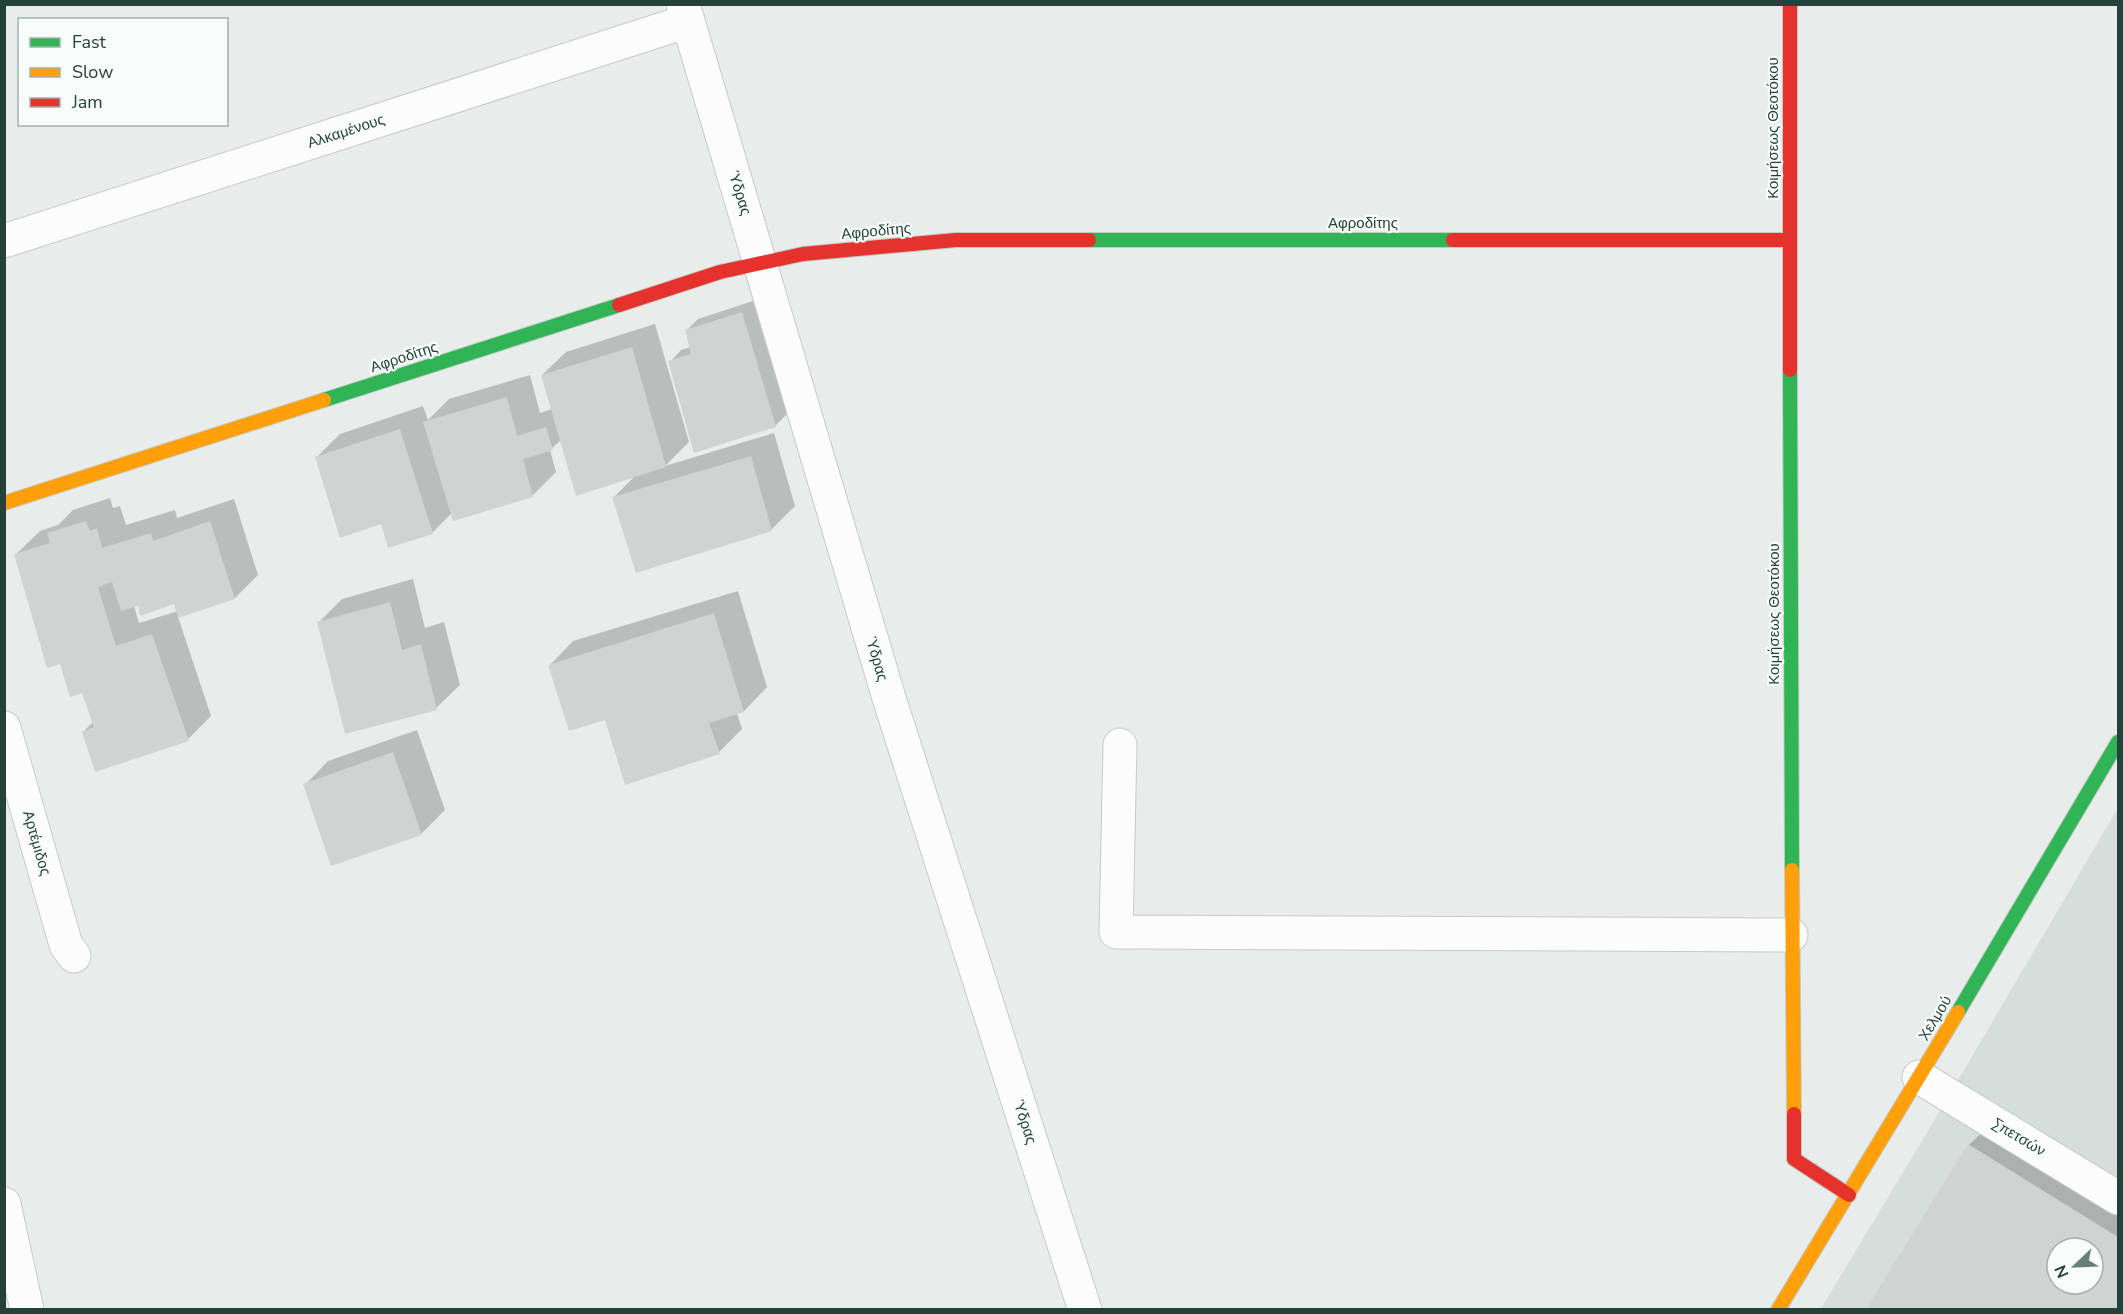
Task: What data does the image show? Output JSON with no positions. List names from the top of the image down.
{
  "streets": {
    "street": [
      "Κοιμήσεως Θεοτόκου",
      "Αλκαμένους",
      "Ύδρας",
      "Αφροδίτης",
      "Αρτέμιδος",
      "Χελμού",
      "Σπετσών"
    ]
  },
  "crossings": [
    ["Κοιμήσεως Θεοτόκου", "Αφροδίτης"],
    ["Κοιμήσεως Θεοτόκου", "Χελμού"],
    ["Αλκαμένους", "Ύδρας"],
    ["Ύδρας", "Αφροδίτης"],
    ["Χελμού", "Σπετσών"]
  ],
  "legend": ["Fast", "Slow", "Jam"],
  "north": "bottom left"
}
